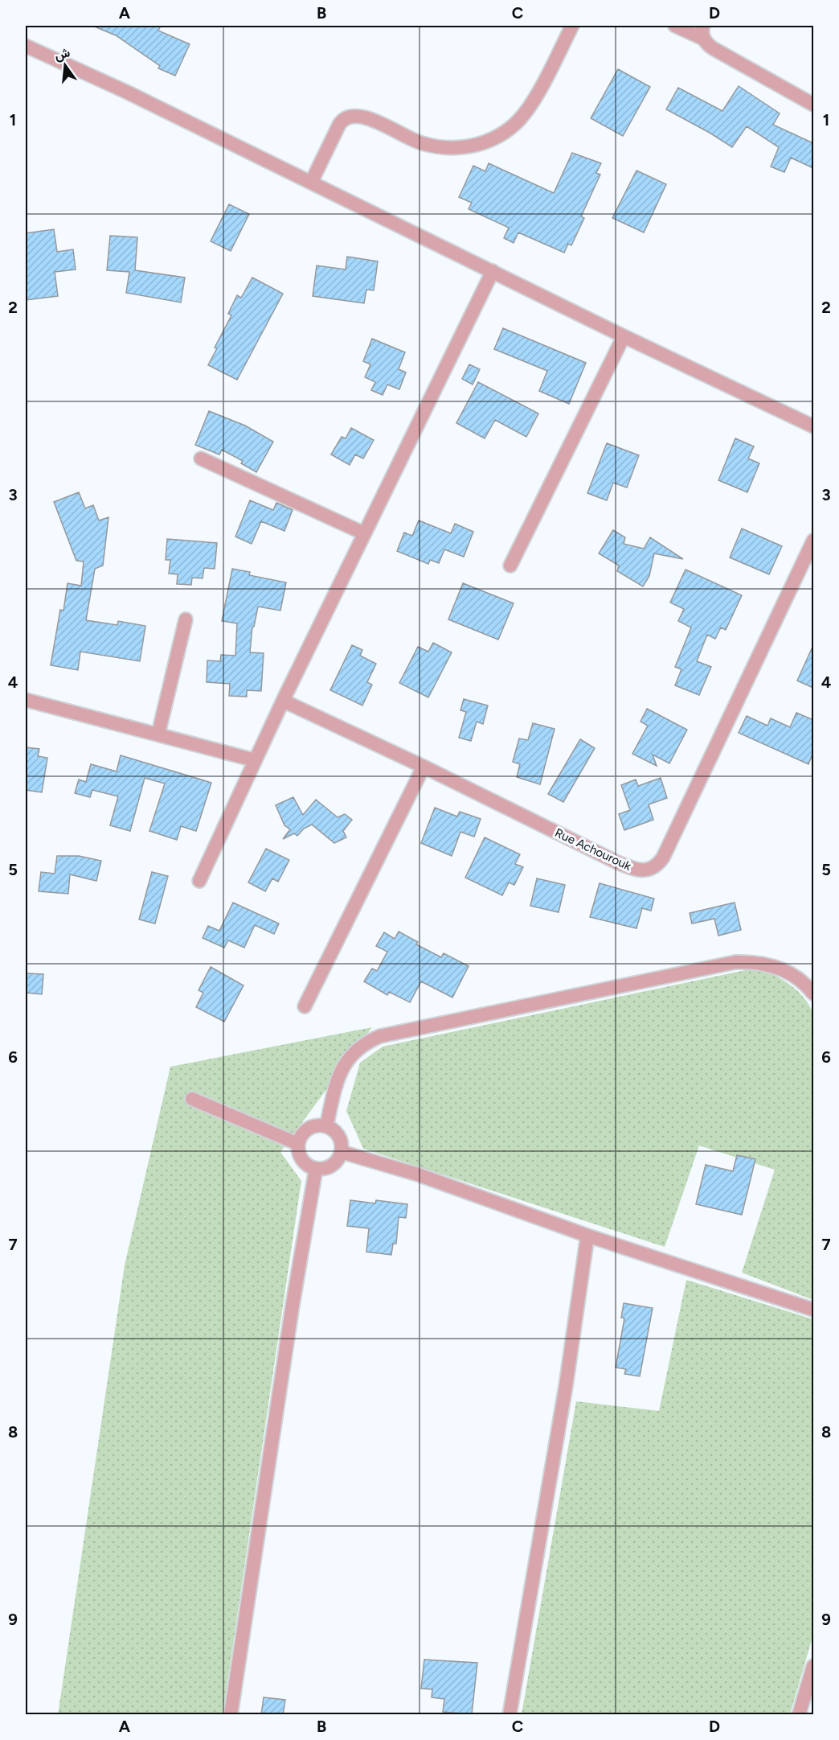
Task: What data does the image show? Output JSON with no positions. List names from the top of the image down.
{
  "streets": {
    "street": ["Rue Achourouk"]
  },
  "north": "top",
  "grid": {
    "columns": [
      "A",
      "B",
      "C",
      "D"
    ],
    "rows": [
      "1",
      "2",
      "3",
      "4",
      "5",
      "6",
      "7",
      "8",
      "9"
    ]
  }
}
